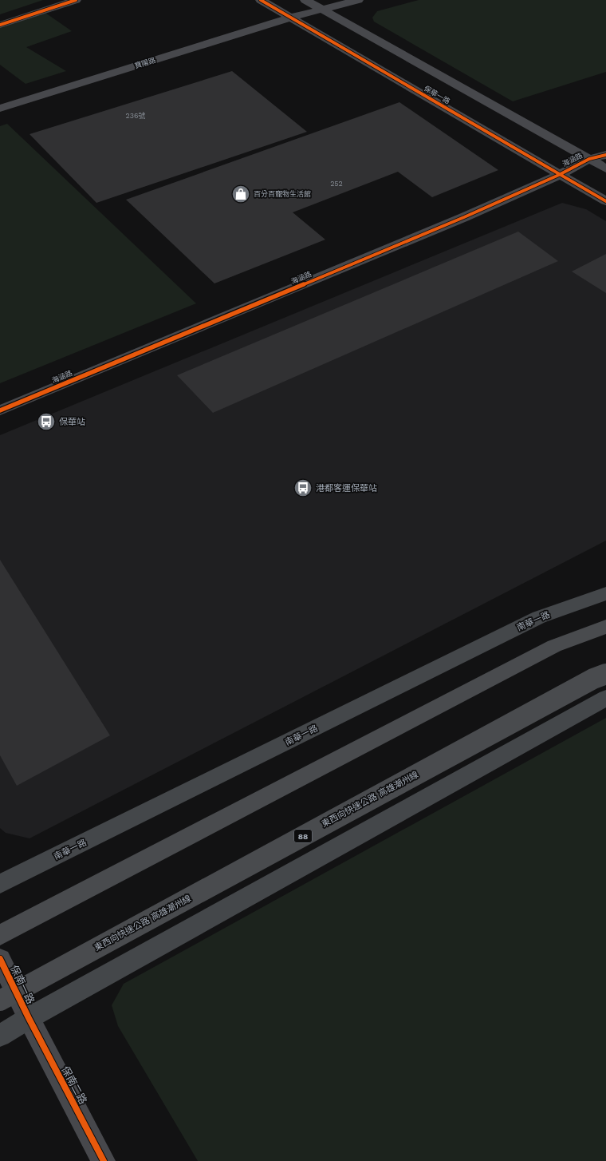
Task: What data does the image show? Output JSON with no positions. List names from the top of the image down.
{
  "streets": {
    "highway": ["東西向快速公路 高雄潮州線", "88"],
    "main road": ["南華一路"],
    "street": [
      "寶陽路",
      "保華一路",
      "海涵路",
      "保南一路",
      "保南二路"
    ]
  },
  "crossings": [
    ["寶陽路", "保華一路"],
    ["保華一路", "海涵路"],
    ["保南一路", "保南二路"]
  ],
  "places": {
    "shop": ["百分百寵物生活館"],
    "bus stop": ["保華站", "港都客運保華站"]
  },
  "house_numbers": ["236號", "252"]
}
